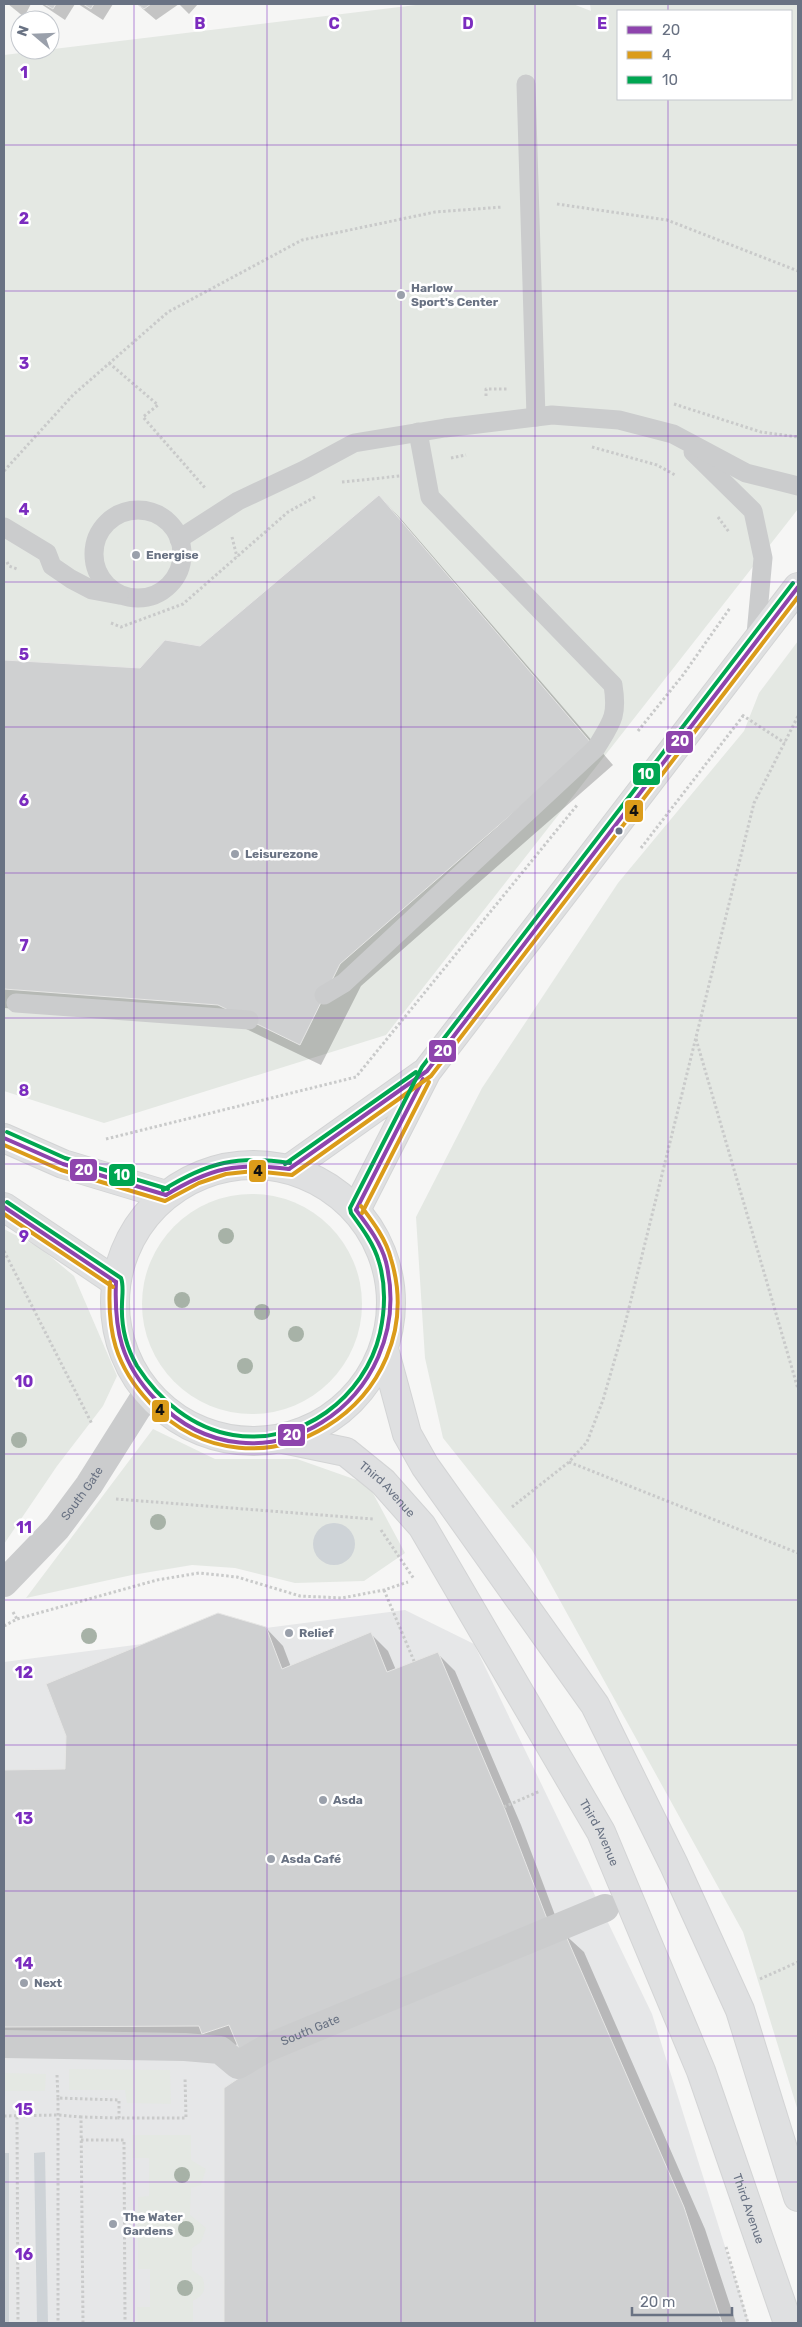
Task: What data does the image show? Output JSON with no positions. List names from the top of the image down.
{
  "streets": {
    "main road": ["Third Avenue"],
    "street": ["South Gate"]
  },
  "places": [
    "Harlow Sport's Center",
    "Energise",
    "Leisurezone",
    "Relief",
    "Asda",
    "Asda Café",
    "Next",
    "The Water Gardens"
  ],
  "lines": ["transit line 10", "transit line 20", "transit line 4"],
  "legend": ["20", "4", "10"],
  "scale_bar": "20 m",
  "north": "left",
  "grid": {
    "columns": [
      "B",
      "C",
      "D",
      "E"
    ],
    "rows": [
      "1",
      "2",
      "3",
      "4",
      "5",
      "6",
      "7",
      "8",
      "9",
      "10",
      "11",
      "12",
      "13",
      "14",
      "15",
      "16"
    ]
  }
}
